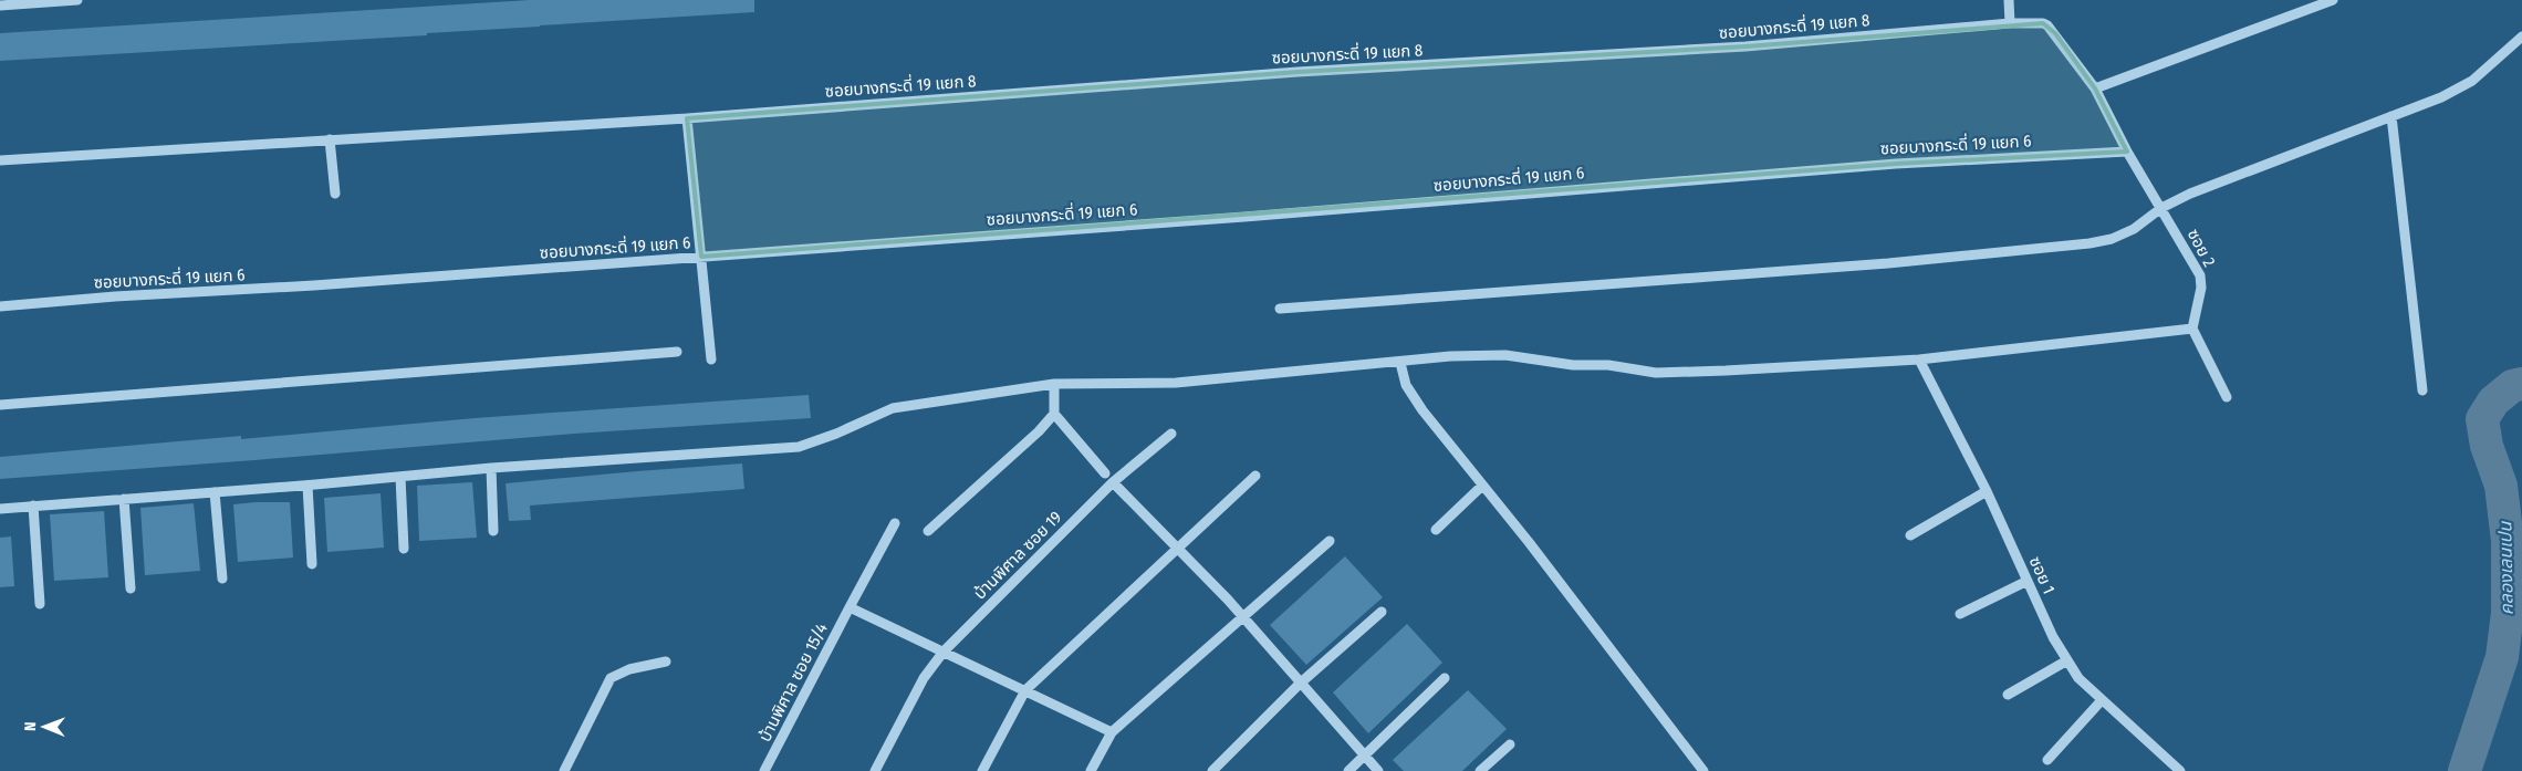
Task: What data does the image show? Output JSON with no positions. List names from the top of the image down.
{
  "streets": {
    "street": [
      "ซอยบางกระดี่ 19 แยก 8",
      "ซอยบางกระดี่ 19 แยก 6",
      "ซอย 2",
      "บ้านพิศาล ซอย 19",
      "ซอย 1",
      "บ้านพิศาล ซอย 15/4"
    ]
  },
  "crossings": [
    ["ซอยบางกระดี่ 19 แยก 8", "ซอย 2"],
    ["ซอยบางกระดี่ 19 แยก 6", "ซอย 2"]
  ],
  "water": ["คลองเลนเปน"],
  "north": "left"
}
